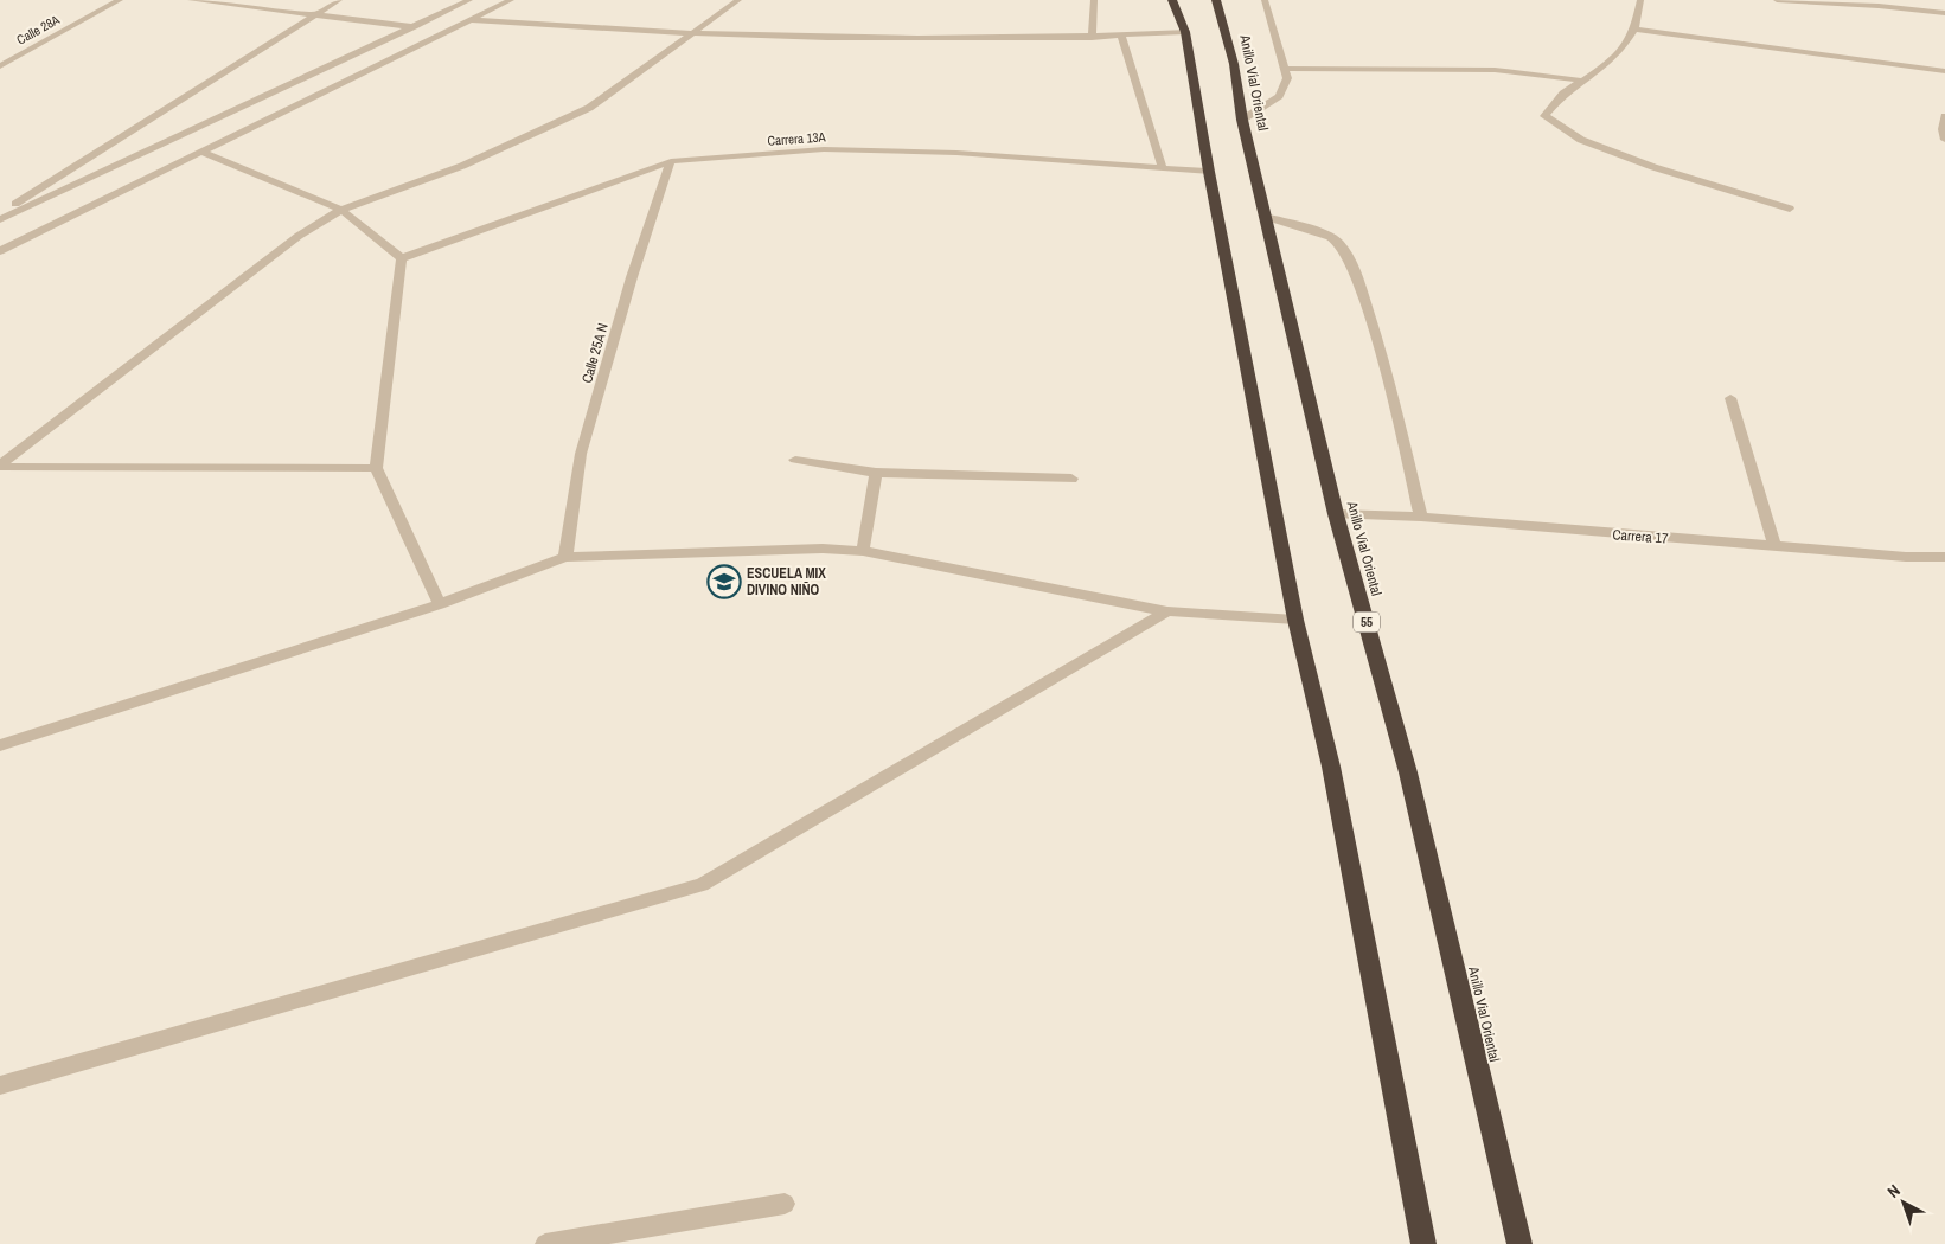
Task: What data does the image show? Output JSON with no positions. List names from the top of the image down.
{
  "streets": {
    "highway": ["Anillo Vial Oriental", "55"],
    "street": [
      "Calle 28A",
      "Carrera 13A",
      "Calle 25A N",
      "Carrera 17"
    ]
  },
  "crossings": [
    ["Anillo Vial Oriental", "Carrera 17"],
    ["Carrera 13A", "Calle 25A N"]
  ],
  "places": {
    "school or university": ["ESCUELA MIX DIVINO NIÑO"]
  },
  "north": "top left"
}
